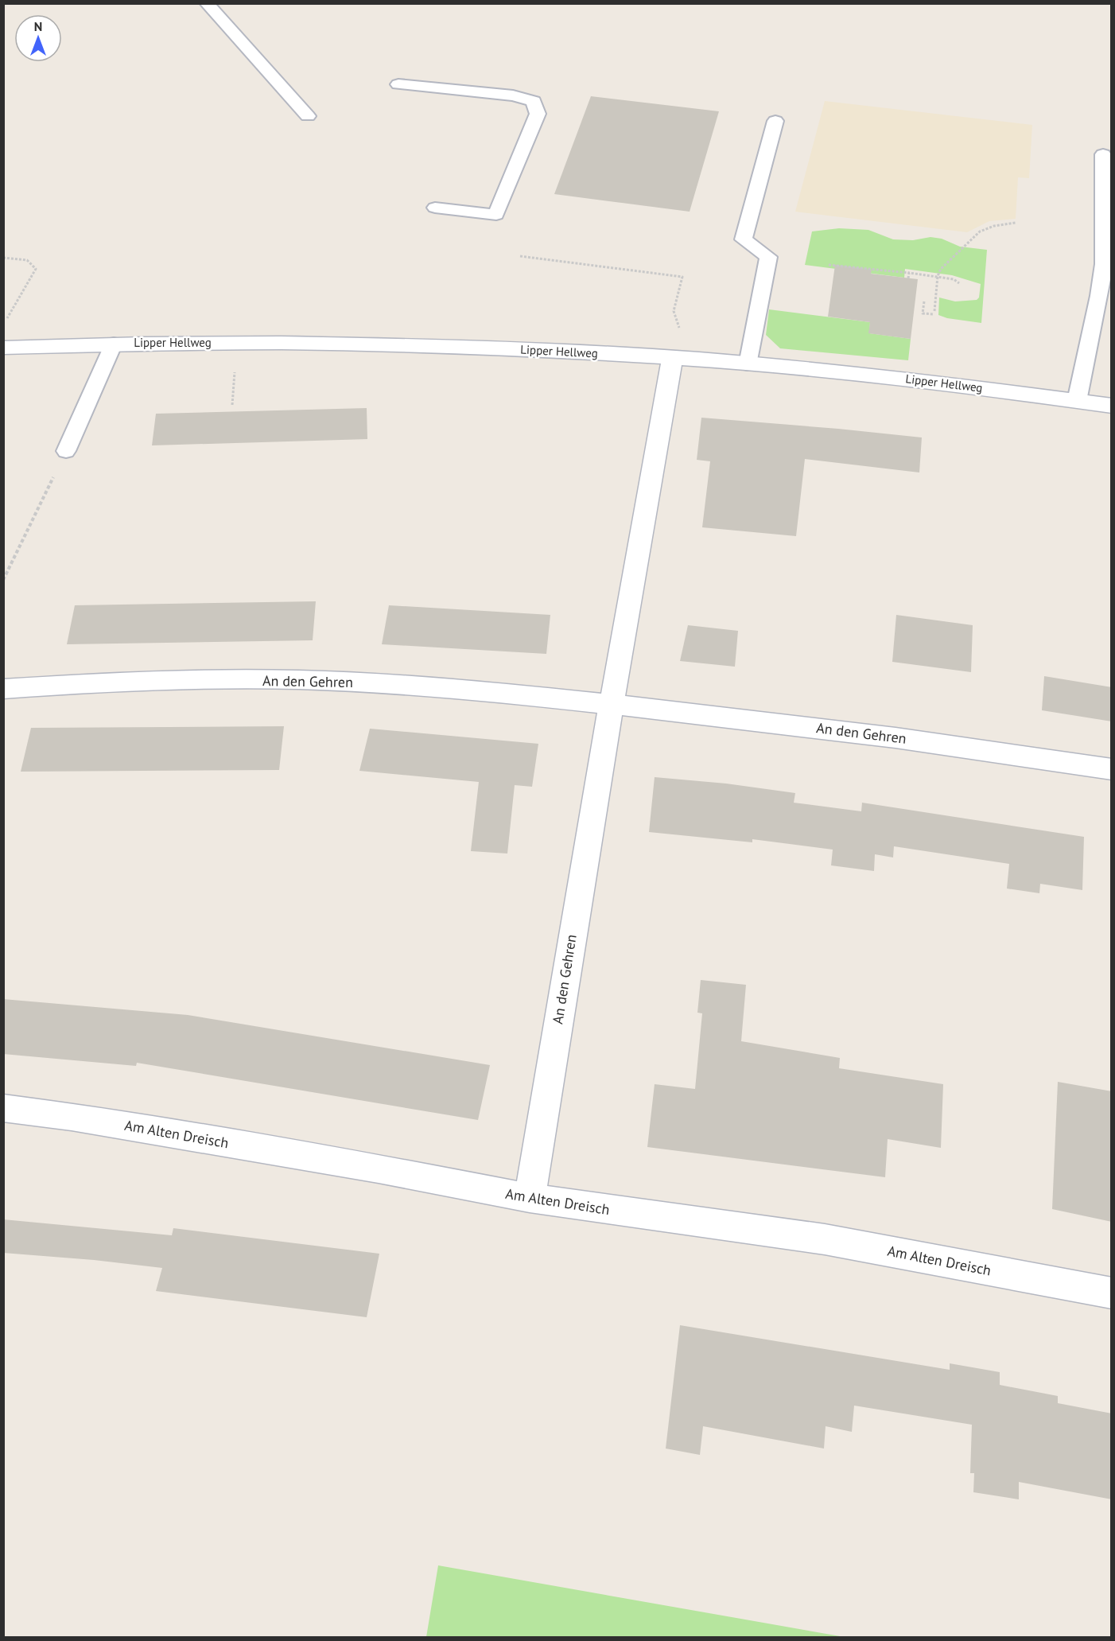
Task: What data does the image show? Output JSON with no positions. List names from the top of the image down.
{
  "streets": {
    "street": ["Lipper Hellweg", "An den Gehren", "Am Alten Dreisch"]
  },
  "crossings": [
    ["Lipper Hellweg", "An den Gehren"],
    ["An den Gehren", "Am Alten Dreisch"]
  ],
  "north": "top"
}
